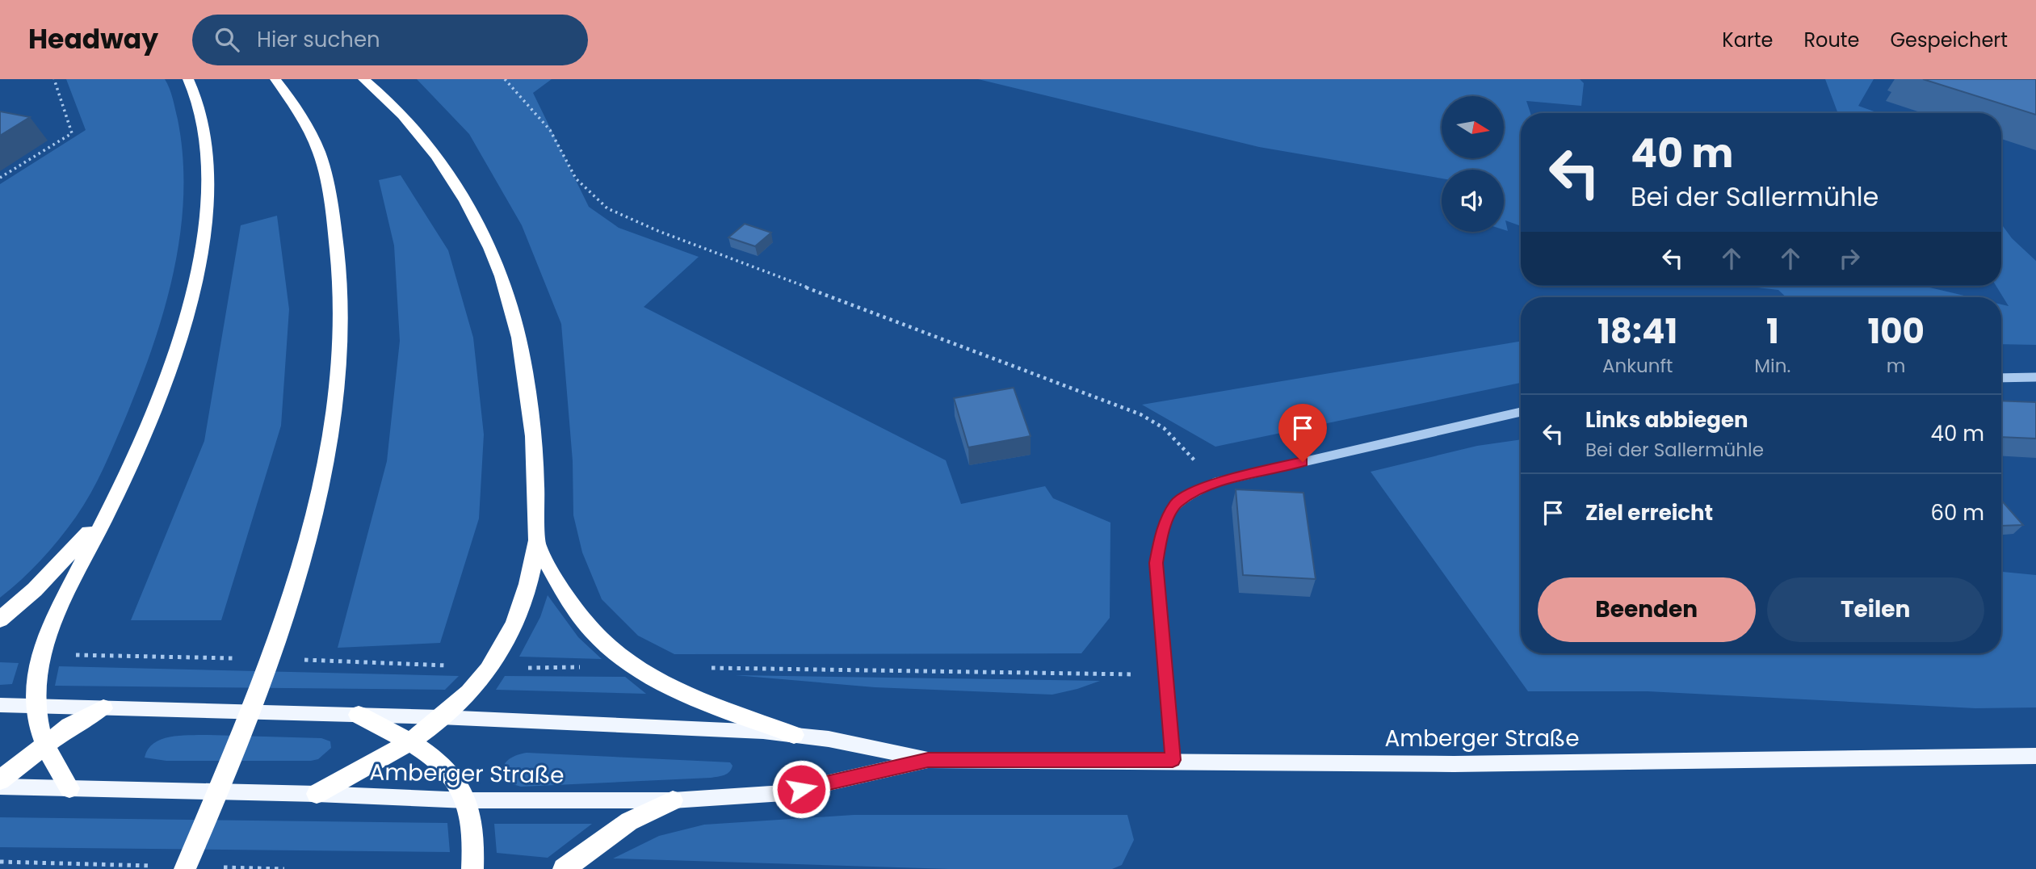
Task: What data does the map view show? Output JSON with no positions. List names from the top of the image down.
{
  "streets": {
    "main road": ["Amberger Straße"]
  },
  "north": "right",
  "page": {
    "header": "Headway",
    "search": "Hier suchen",
    "nav": ["Karte", "Route", "Gespeichert"],
    "turn": ["40 m", "Bei der Sallermühle"],
    "eta": [
      "18:41",
      "Ankunft",
      "1",
      "Min.",
      "100",
      "m"
    ],
    "list": [
      {
        "name": "Links abbiegen",
        "note": "Bei der Sallermühle",
        "value": "40 m"
      },
      {
        "name": "Ziel erreicht",
        "value": "60 m"
      }
    ],
    "buttons": ["Beenden", "Teilen"]
  }
}
